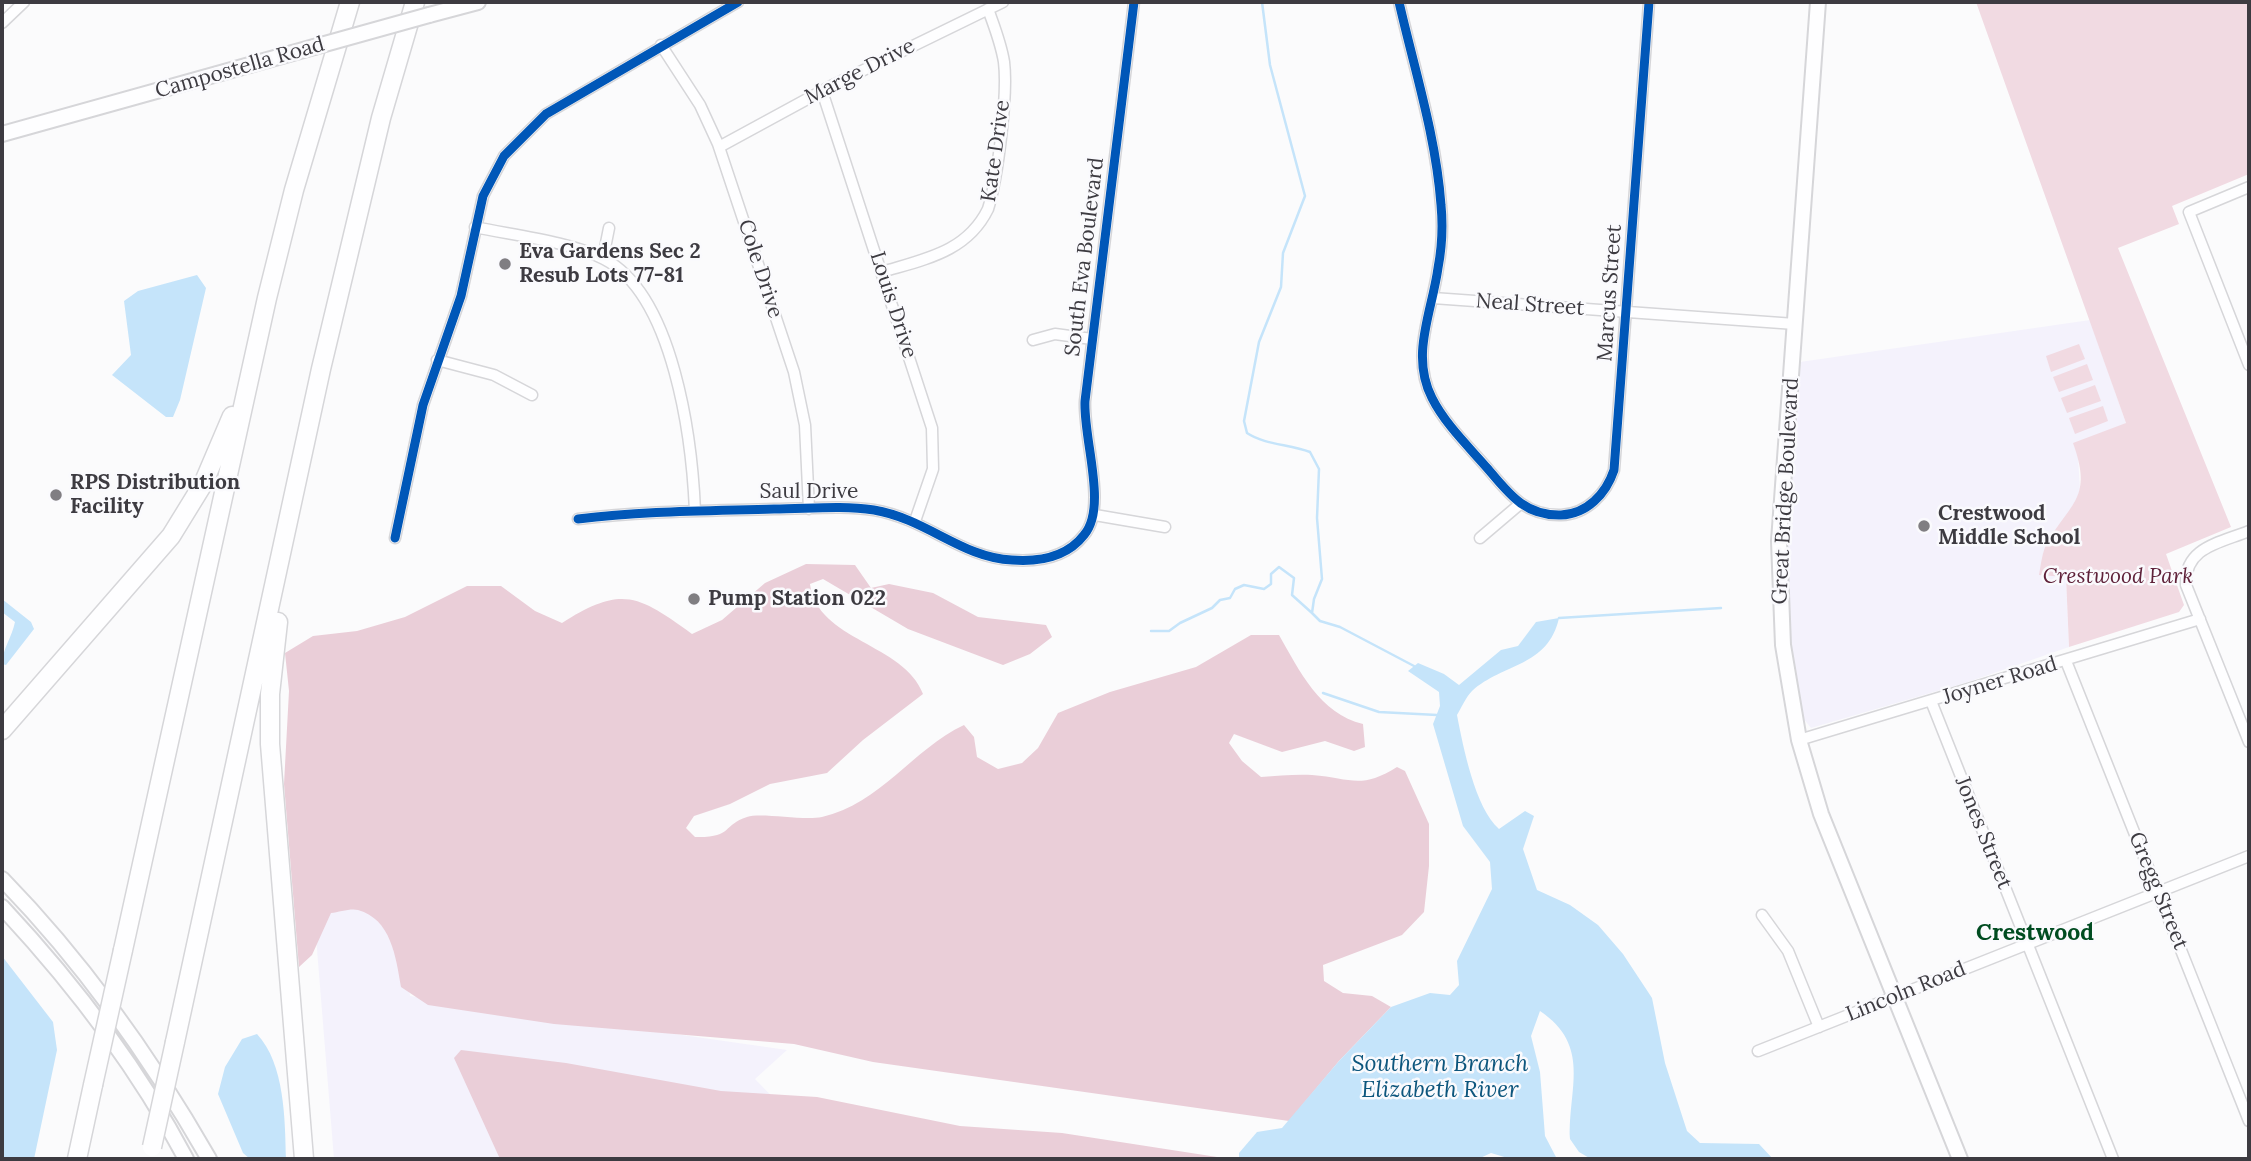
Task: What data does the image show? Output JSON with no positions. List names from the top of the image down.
{
  "streets": {
    "main road": ["Campostella Road", "Great Bridge Boulevard"],
    "street": [
      "Marge Drive",
      "Kate Drive",
      "South Eva Boulevard",
      "Cole Drive",
      "Marcus Street",
      "Louis Drive",
      "Neal Street",
      "Saul Drive",
      "Joyner Road",
      "Jones Street",
      "Gregg Street",
      "Lincoln Road"
    ]
  },
  "crossings": [
    ["Marge Drive", "Kate Drive"],
    ["Marge Drive", "Cole Drive"],
    ["Marge Drive", "Louis Drive"],
    ["Kate Drive", "Louis Drive"],
    ["South Eva Boulevard", "Saul Drive"],
    ["Cole Drive", "Saul Drive"],
    ["Marcus Street", "Neal Street"],
    ["Louis Drive", "Saul Drive"],
    ["Neal Street", "Great Bridge Boulevard"],
    ["Great Bridge Boulevard", "Joyner Road"],
    ["Great Bridge Boulevard", "Lincoln Road"],
    ["Joyner Road", "Jones Street"],
    ["Joyner Road", "Gregg Street"],
    ["Jones Street", "Lincoln Road"],
    ["Gregg Street", "Lincoln Road"]
  ],
  "districts": ["Crestwood"],
  "water": ["Southern Branch Elizabeth River"],
  "parks": ["Crestwood Park"],
  "places": [
    "Eva Gardens Sec 2 Resub Lots 77-81",
    "RPS Distribution Facility",
    "Crestwood Middle School",
    "Pump Station 022"
  ]
}
